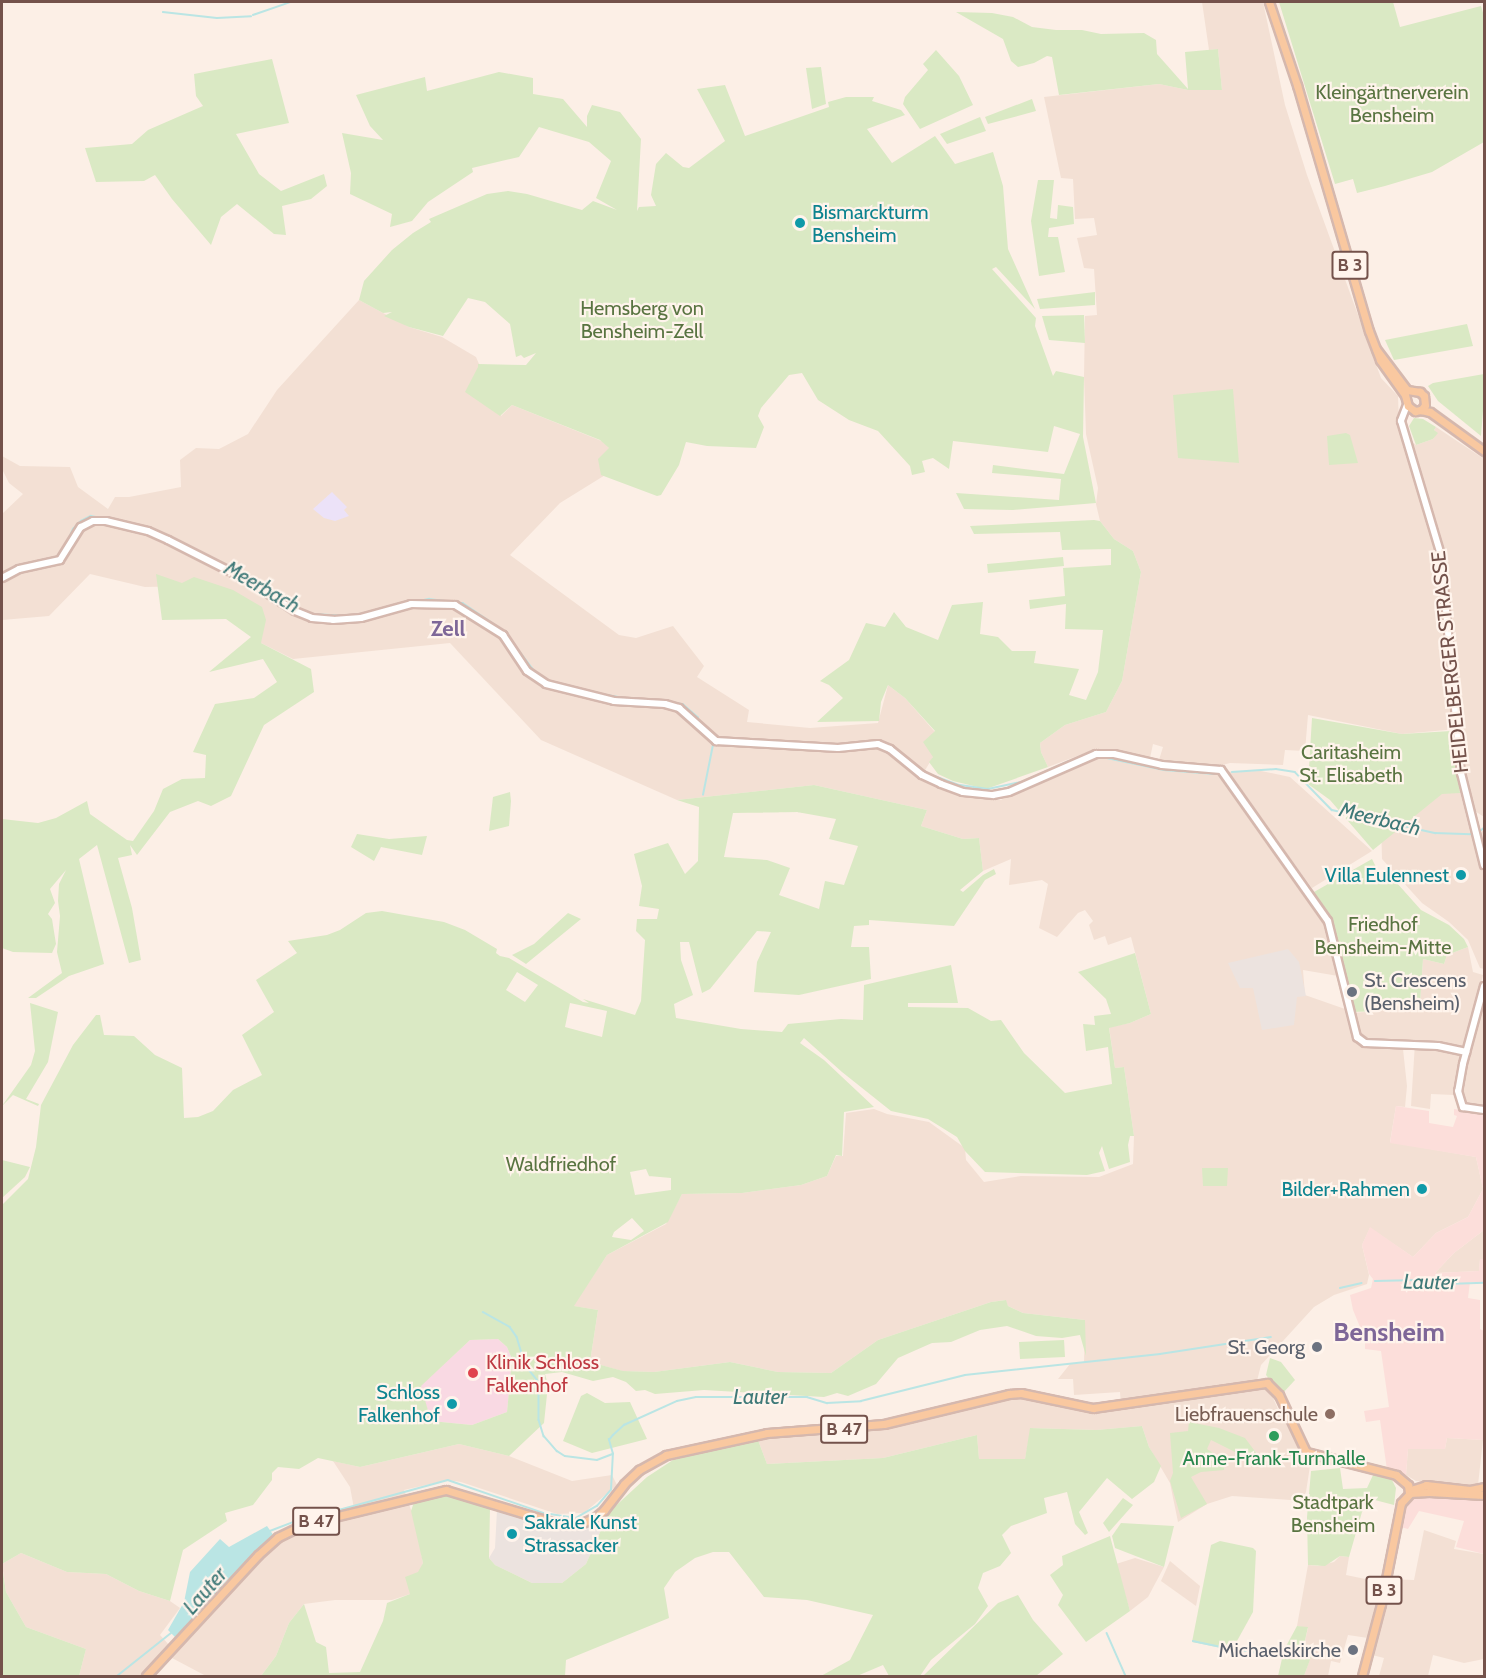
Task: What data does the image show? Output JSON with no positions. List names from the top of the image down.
{
  "streets": {
    "main road": ["B 3", "B 47"],
    "street": ["HEIDELBERGER STRASSE"]
  },
  "districts": ["Zell", "Bensheim"],
  "water": ["Meerbach", "Lauter"],
  "parks": [
    "Kleingärtnerverein Bensheim",
    "Hemsberg von Bensheim-Zell",
    "Caritasheim St. Elisabeth",
    "Friedhof Bensheim-Mitte",
    "Waldfriedhof",
    "Stadtpark Bensheim"
  ],
  "places": [
    "Bismarckturm Bensheim",
    "Villa Eulennest",
    "St. Crescens (Bensheim)",
    "Bilder+Rahmen",
    "St. Georg",
    "Klinik Schloss Falkenhof",
    "Schloss Falkenhof",
    "Liebfrauenschule",
    "Anne-Frank-Turnhalle",
    "Sakrale Kunst Strassacker",
    "Michaelskirche"
  ]
}
